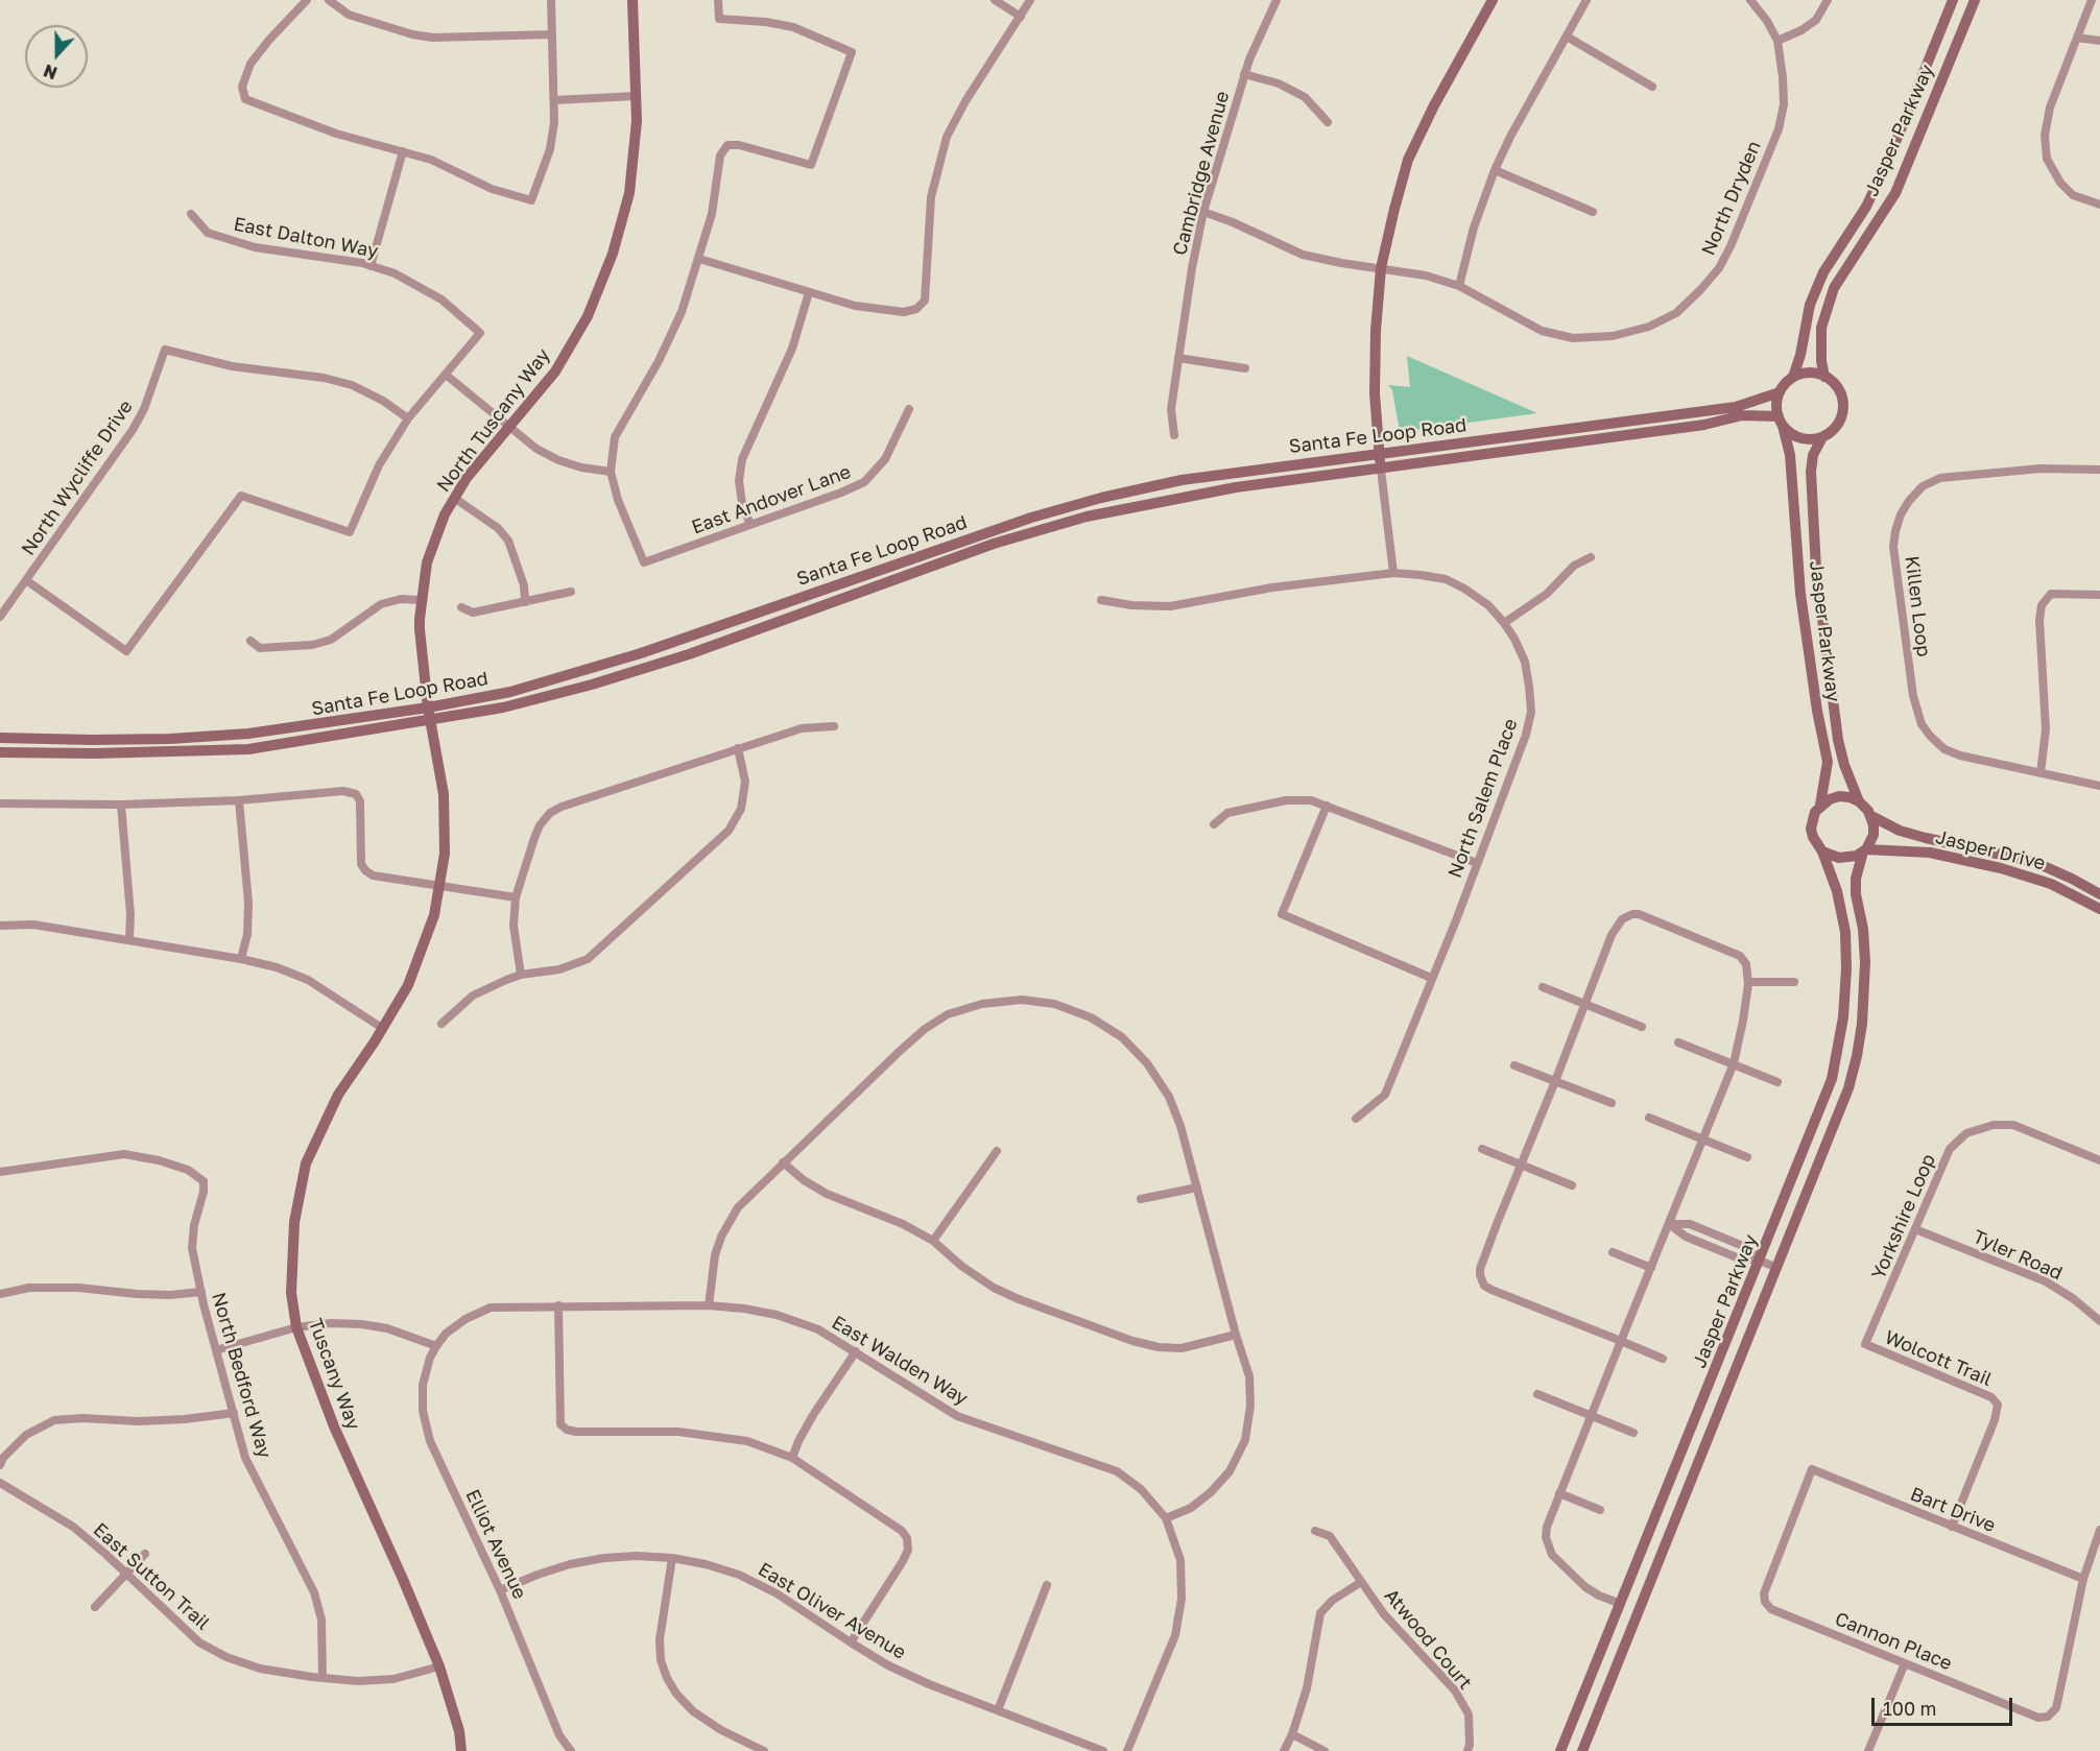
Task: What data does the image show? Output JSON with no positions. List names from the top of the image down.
{
  "streets": {
    "main road": [
      "Jasper Parkway",
      "North Tuscany Way",
      "Santa Fe Loop Road",
      "Jasper Drive",
      "Tuscany Way"
    ],
    "street": [
      "Cambridge Avenue",
      "North Dryden",
      "East Dalton Way",
      "North Wycliffe Drive",
      "East Andover Lane",
      "Killen Loop",
      "North Salem Place",
      "Yorkshire Loop",
      "Tyler Road",
      "Wolcott Trail",
      "East Walden Way",
      "North Bedford Way",
      "Bart Drive",
      "Elliot Avenue",
      "East Sutton Trail",
      "East Oliver Avenue",
      "Atwood Court",
      "Cannon Place"
    ]
  },
  "crossings": [
    ["Jasper Parkway", "Santa Fe Loop Road"],
    ["Jasper Parkway", "Jasper Drive"],
    ["Cambridge Avenue", "North Dryden"],
    ["North Tuscany Way", "Santa Fe Loop Road"],
    ["North Tuscany Way", "Tuscany Way"],
    ["Santa Fe Loop Road", "Tuscany Way"],
    ["Yorkshire Loop", "Tyler Road"],
    ["Yorkshire Loop", "Wolcott Trail"],
    ["Wolcott Trail", "Bart Drive"],
    ["East Walden Way", "Elliot Avenue"],
    ["Tuscany Way", "East Sutton Trail"],
    ["North Bedford Way", "East Sutton Trail"],
    ["Bart Drive", "Cannon Place"],
    ["Elliot Avenue", "East Oliver Avenue"]
  ],
  "scale_bar": "100 m",
  "north": "bottom"
}
